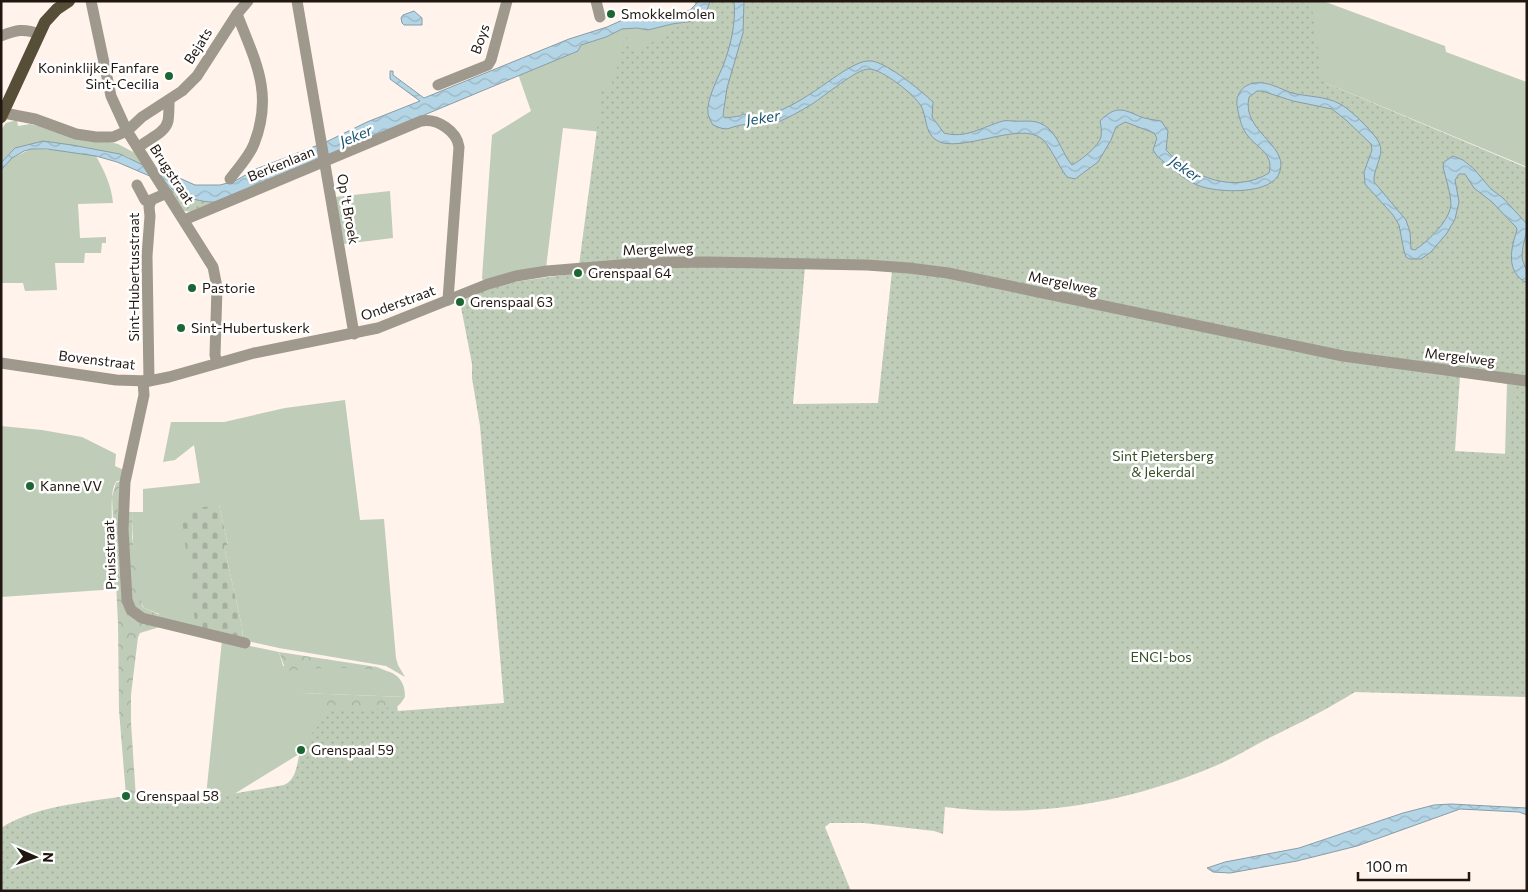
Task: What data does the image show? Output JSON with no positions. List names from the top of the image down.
{
  "streets": {
    "street": [
      "Boys",
      "Bejats",
      "Berkenlaan",
      "Brugstraat",
      "Op 't Broek",
      "Mergelweg",
      "Sint-Hubertusstraat",
      "Onderstraat",
      "Bovenstraat",
      "Pruisstraat"
    ]
  },
  "crossings": [
    ["Bejats", "Brugstraat"],
    ["Berkenlaan", "Brugstraat"],
    ["Berkenlaan", "Op 't Broek"],
    ["Berkenlaan", "Onderstraat"],
    ["Brugstraat", "Sint-Hubertusstraat"],
    ["Brugstraat", "Onderstraat"],
    ["Brugstraat", "Bovenstraat"],
    ["Op 't Broek", "Onderstraat"],
    ["Mergelweg", "Onderstraat"],
    ["Sint-Hubertusstraat", "Bovenstraat"],
    ["Sint-Hubertusstraat", "Pruisstraat"],
    ["Onderstraat", "Bovenstraat"],
    ["Bovenstraat", "Pruisstraat"]
  ],
  "water": ["Jeker"],
  "parks": ["Sint Pietersberg & Jekerdal", "ENCI-bos"],
  "places": [
    "Smokkelmolen",
    "Koninklijke Fanfare Sint-Cecilia",
    "Grenspaal 64",
    "Pastorie",
    "Grenspaal 63",
    "Sint-Hubertuskerk",
    "Kanne VV",
    "Grenspaal 59",
    "Grenspaal 58"
  ],
  "scale_bar": "100 m",
  "north": "right"
}
